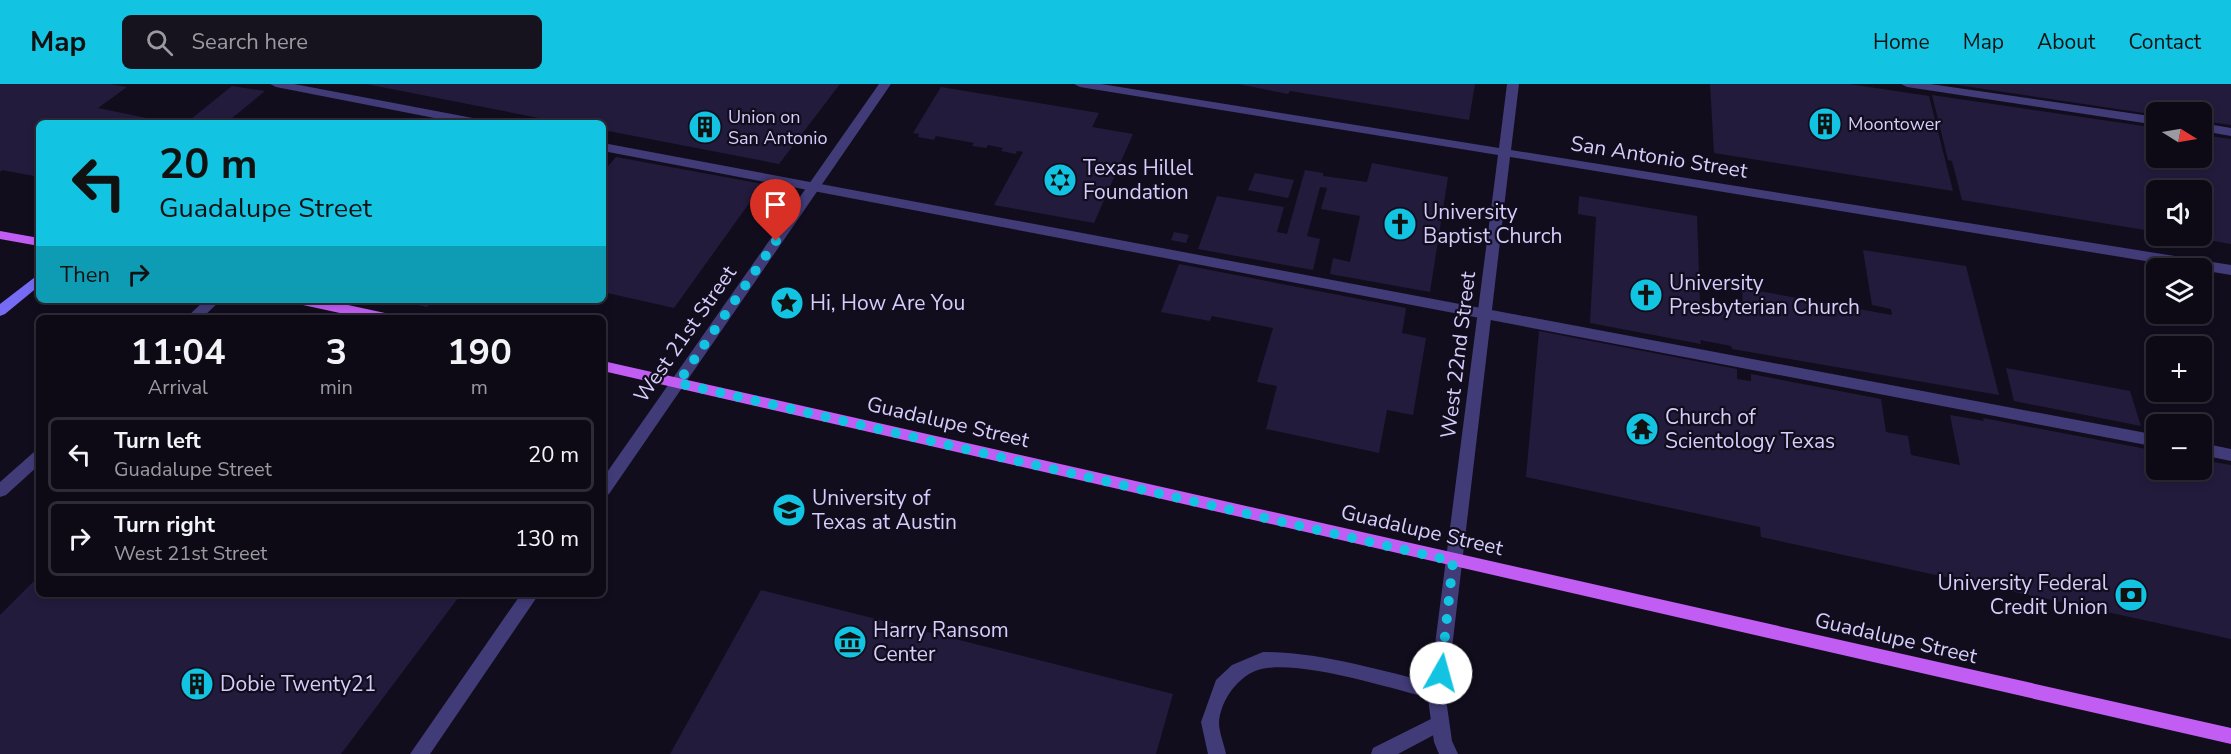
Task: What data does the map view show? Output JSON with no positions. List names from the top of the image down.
{
  "streets": {
    "main road": ["Guadalupe Street"],
    "street": ["San Antonio Street", "West 21st Street", "West 22nd Street"]
  },
  "crossings": [
    ["San Antonio Street", "West 22nd Street"],
    ["West 21st Street", "Guadalupe Street"],
    ["West 22nd Street", "Guadalupe Street"]
  ],
  "places": {
    "building": ["Moontower", "Union on San Antonio", "Dobie Twenty21"],
    "synagogue": ["Texas Hillel Foundation"],
    "church": ["University Baptist Church", "University Presbyterian Church"],
    "place": ["Hi, How Are You"],
    "temple": ["Church of Scientology Texas"],
    "school or university": ["University of Texas at Austin"],
    "bank": ["University Federal Credit Union"],
    "museum": ["Harry Ransom Center"]
  },
  "north": "right",
  "page": {
    "header": "Map",
    "search": "Search here",
    "nav": [
      "Home",
      "Map",
      "About",
      "Contact"
    ],
    "map_buttons": ["+", "−"],
    "turn": ["20 m", "Guadalupe Street"],
    "then": "Then",
    "eta": [
      "11:04",
      "Arrival",
      "3",
      "min",
      "190",
      "m"
    ],
    "list": [
      {
        "name": "Turn left",
        "note": "Guadalupe Street",
        "value": "20 m"
      },
      {
        "name": "Turn right",
        "note": "West 21st Street",
        "value": "130 m"
      }
    ]
  }
}
